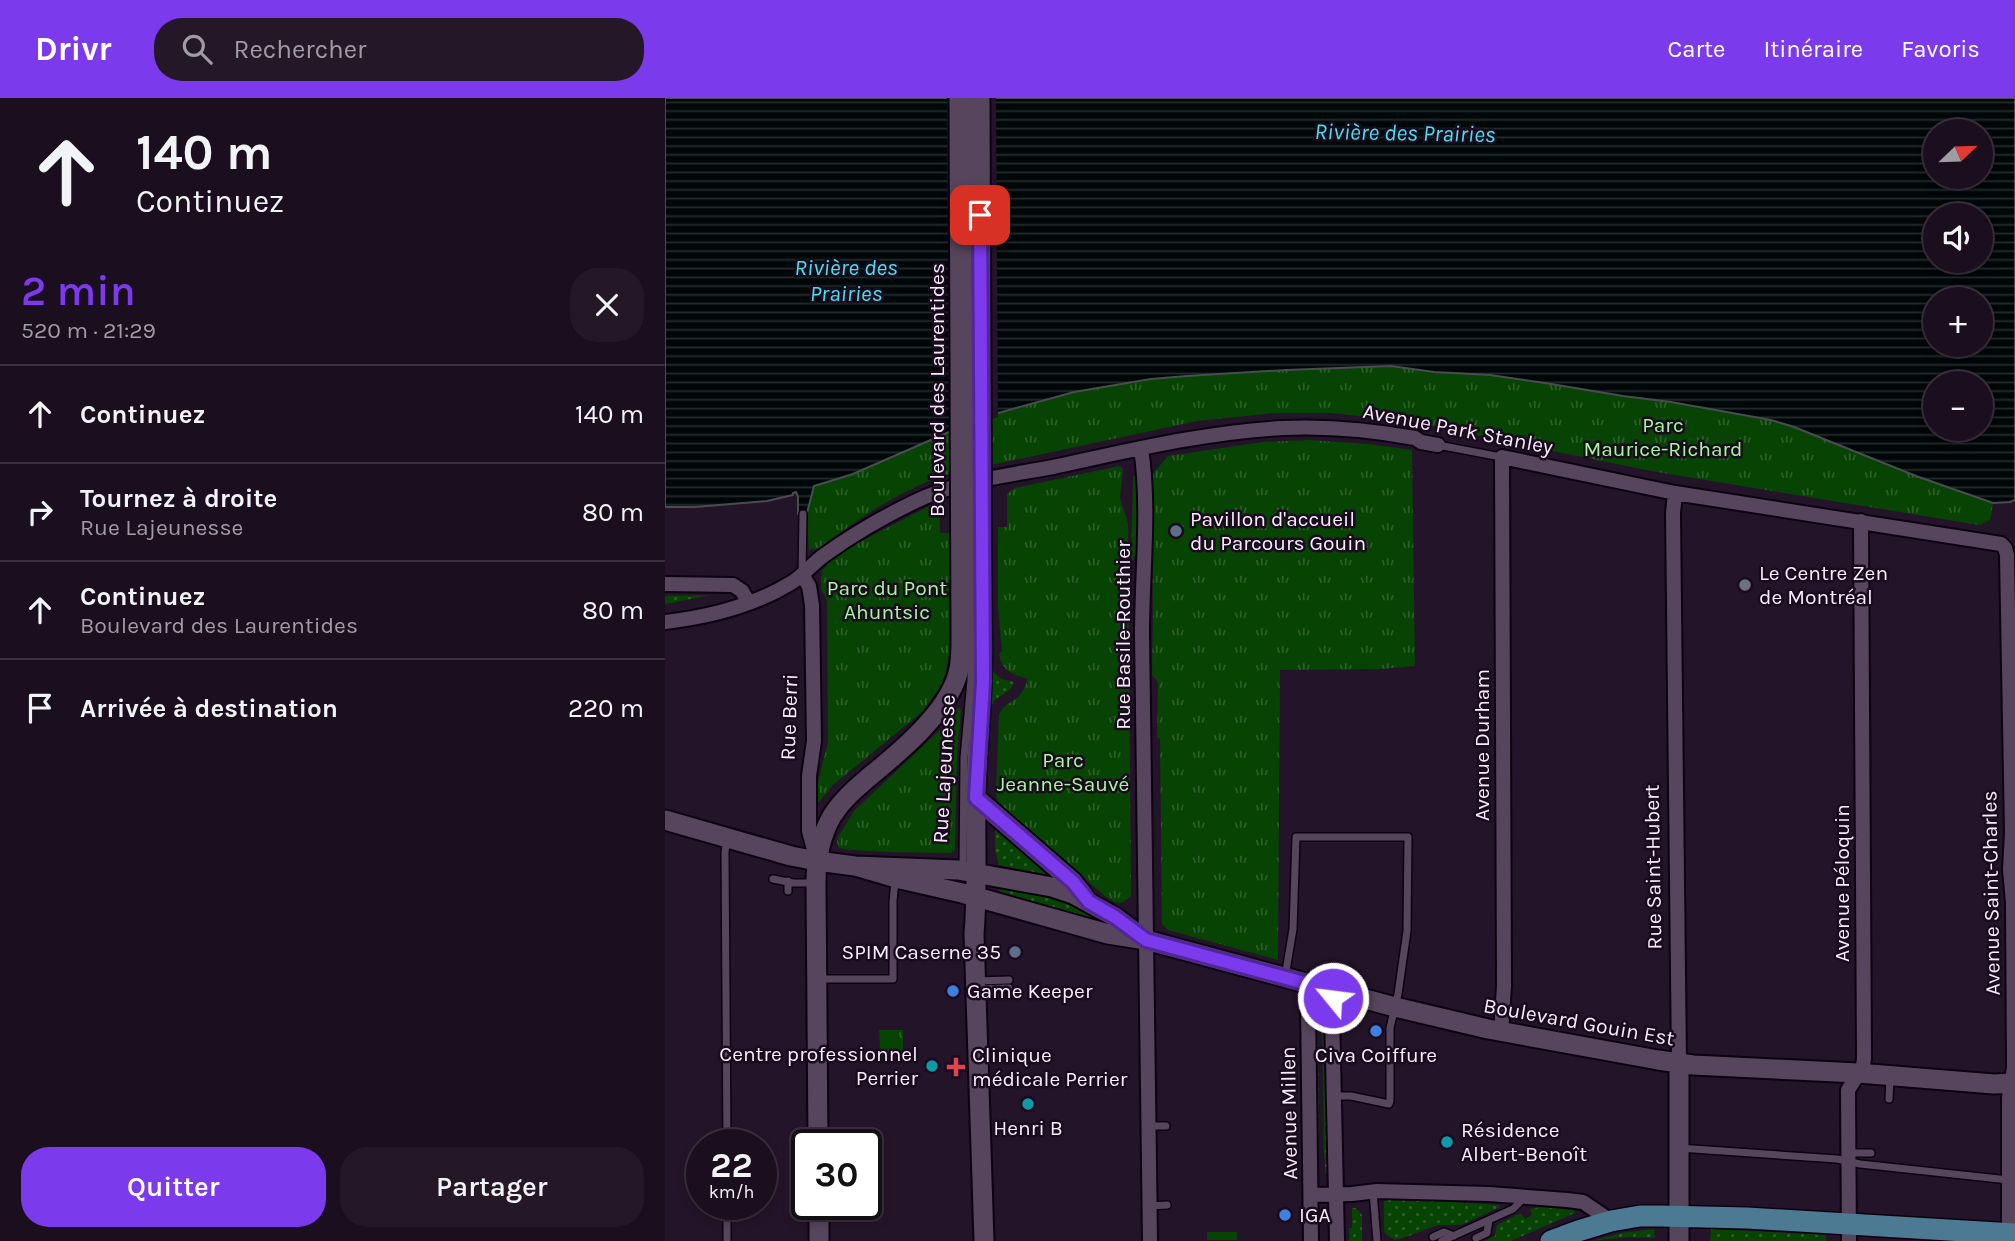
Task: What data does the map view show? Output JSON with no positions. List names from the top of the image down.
{
  "streets": {
    "main road": [
      "Boulevard des Laurentides",
      "Rue Berri",
      "Rue Lajeunesse",
      "Rue Saint-Hubert",
      "Boulevard Gouin Est"
    ],
    "street": [
      "Avenue Park Stanley",
      "Rue Basile-Routhier",
      "Avenue Durham",
      "Avenue Péloquin",
      "Avenue Saint-Charles",
      "Avenue Millen"
    ]
  },
  "crossings": [
    ["Boulevard des Laurentides", "Rue Berri"],
    ["Boulevard des Laurentides", "Rue Lajeunesse"],
    ["Avenue Park Stanley", "Rue Basile-Routhier"],
    ["Avenue Park Stanley", "Rue Berri"],
    ["Avenue Park Stanley", "Avenue Durham"],
    ["Avenue Park Stanley", "Rue Saint-Hubert"],
    ["Avenue Park Stanley", "Avenue Péloquin"],
    ["Avenue Park Stanley", "Avenue Saint-Charles"],
    ["Rue Basile-Routhier", "Boulevard Gouin Est"],
    ["Rue Berri", "Rue Lajeunesse"],
    ["Rue Berri", "Boulevard Gouin Est"],
    ["Avenue Durham", "Boulevard Gouin Est"],
    ["Rue Lajeunesse", "Boulevard Gouin Est"],
    ["Rue Saint-Hubert", "Boulevard Gouin Est"],
    ["Avenue Péloquin", "Boulevard Gouin Est"],
    ["Avenue Saint-Charles", "Boulevard Gouin Est"],
    ["Boulevard Gouin Est", "Avenue Millen"]
  ],
  "water": ["Rivière des Prairies"],
  "parks": ["Parc Maurice-Richard", "Parc du Pont Ahuntsic", "Parc Jeanne-Sauvé"],
  "places": {
    "other": [
      "Pavillon d'accueil du Parcours Gouin",
      "Le Centre Zen de Montréal",
      "SPIM Caserne 35",
      "Game Keeper",
      "Civa Coiffure",
      "Centre professionnel Perrier",
      "Henri B",
      "Résidence Albert-Benoît",
      "IGA"
    ],
    "health": ["Clinique médicale Perrier"]
  },
  "north": "top right",
  "page": {
    "header": "Drivr",
    "search": "Rechercher",
    "nav": ["Carte", "Itinéraire", "Favoris"],
    "turn": ["140 m", "Continuez"],
    "map_buttons": ["+", "−"],
    "heading": ["2 min", "520 m · 21:29"],
    "list": [
      {
        "name": "Continuez",
        "value": "140 m"
      },
      {
        "name": "Tournez à droite",
        "note": "Rue Lajeunesse",
        "value": "80 m"
      },
      {
        "name": "Continuez",
        "note": "Boulevard des Laurentides",
        "value": "80 m"
      },
      {
        "name": "Arrivée à destination",
        "value": "220 m"
      }
    ],
    "speed": "22 km/h",
    "limit": "30",
    "buttons": ["Quitter", "Partager"]
  }
}
